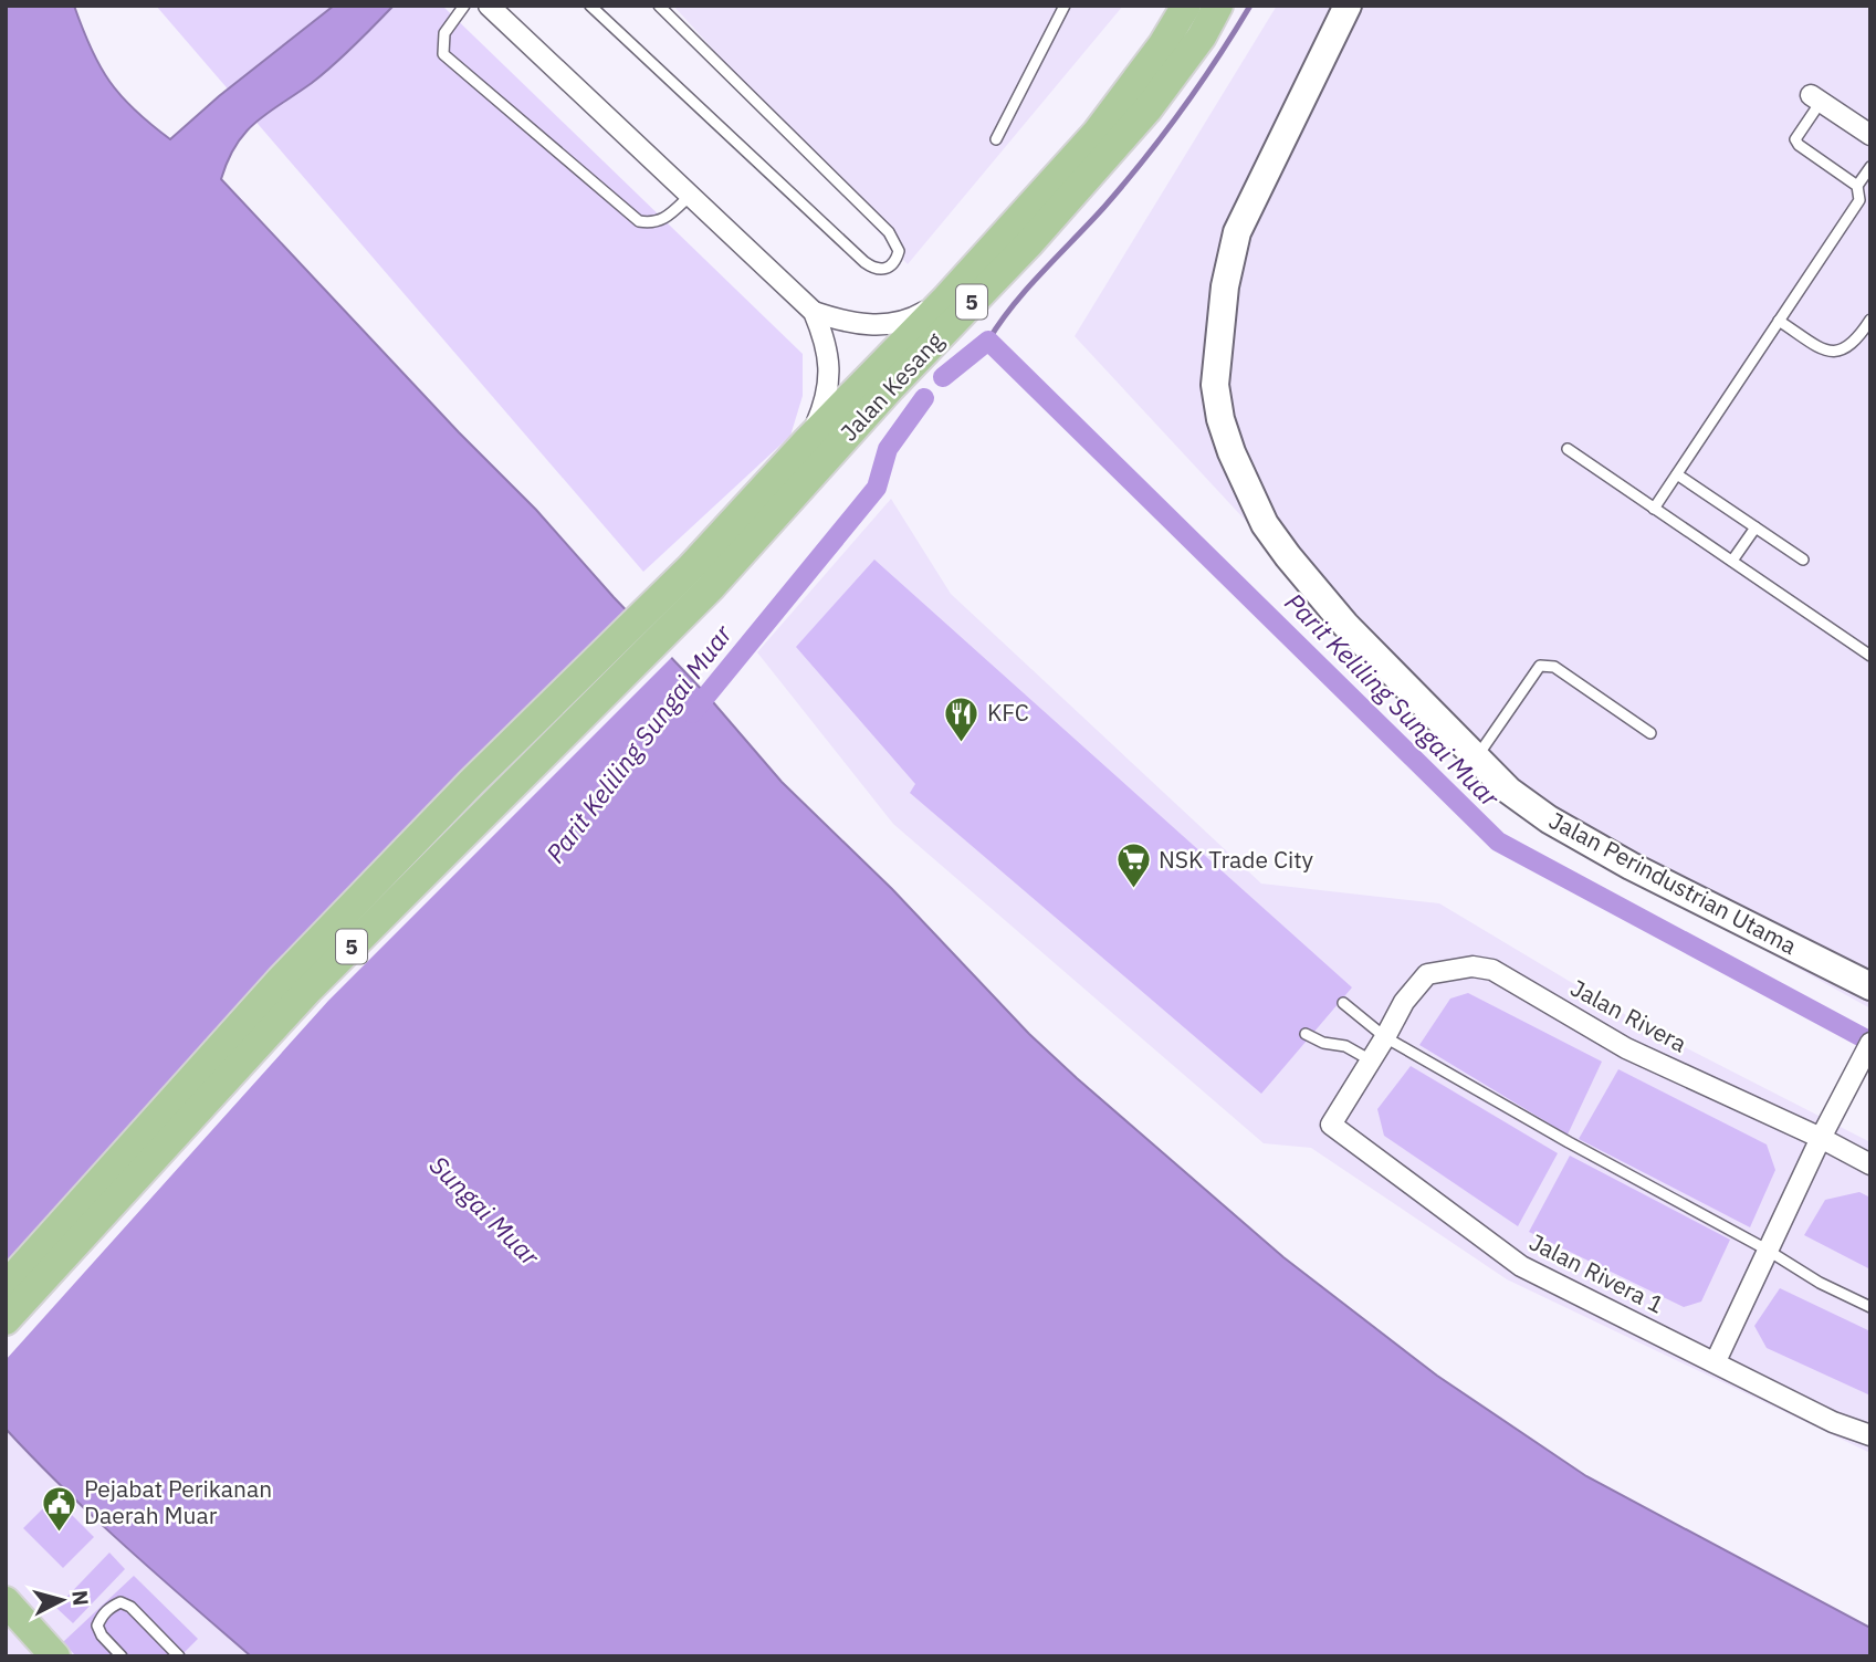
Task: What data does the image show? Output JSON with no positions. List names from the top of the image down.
{
  "streets": {
    "main road": ["5", "Jalan Kesang"],
    "street": ["Jalan Perindustrian Utama", "Jalan Rivera", "Jalan Rivera 1"]
  },
  "crossings": [
    ["5", "Jalan Kesang"],
    ["Jalan Rivera", "Jalan Rivera 1"]
  ],
  "water": ["Parit Keliling Sungai Muar", "Sungai Muar"],
  "places": {
    "restaurant": ["KFC"],
    "supermarket": ["NSK Trade City"],
    "public building": ["Pejabat Perikanan Daerah Muar"]
  },
  "north": "right"
}
